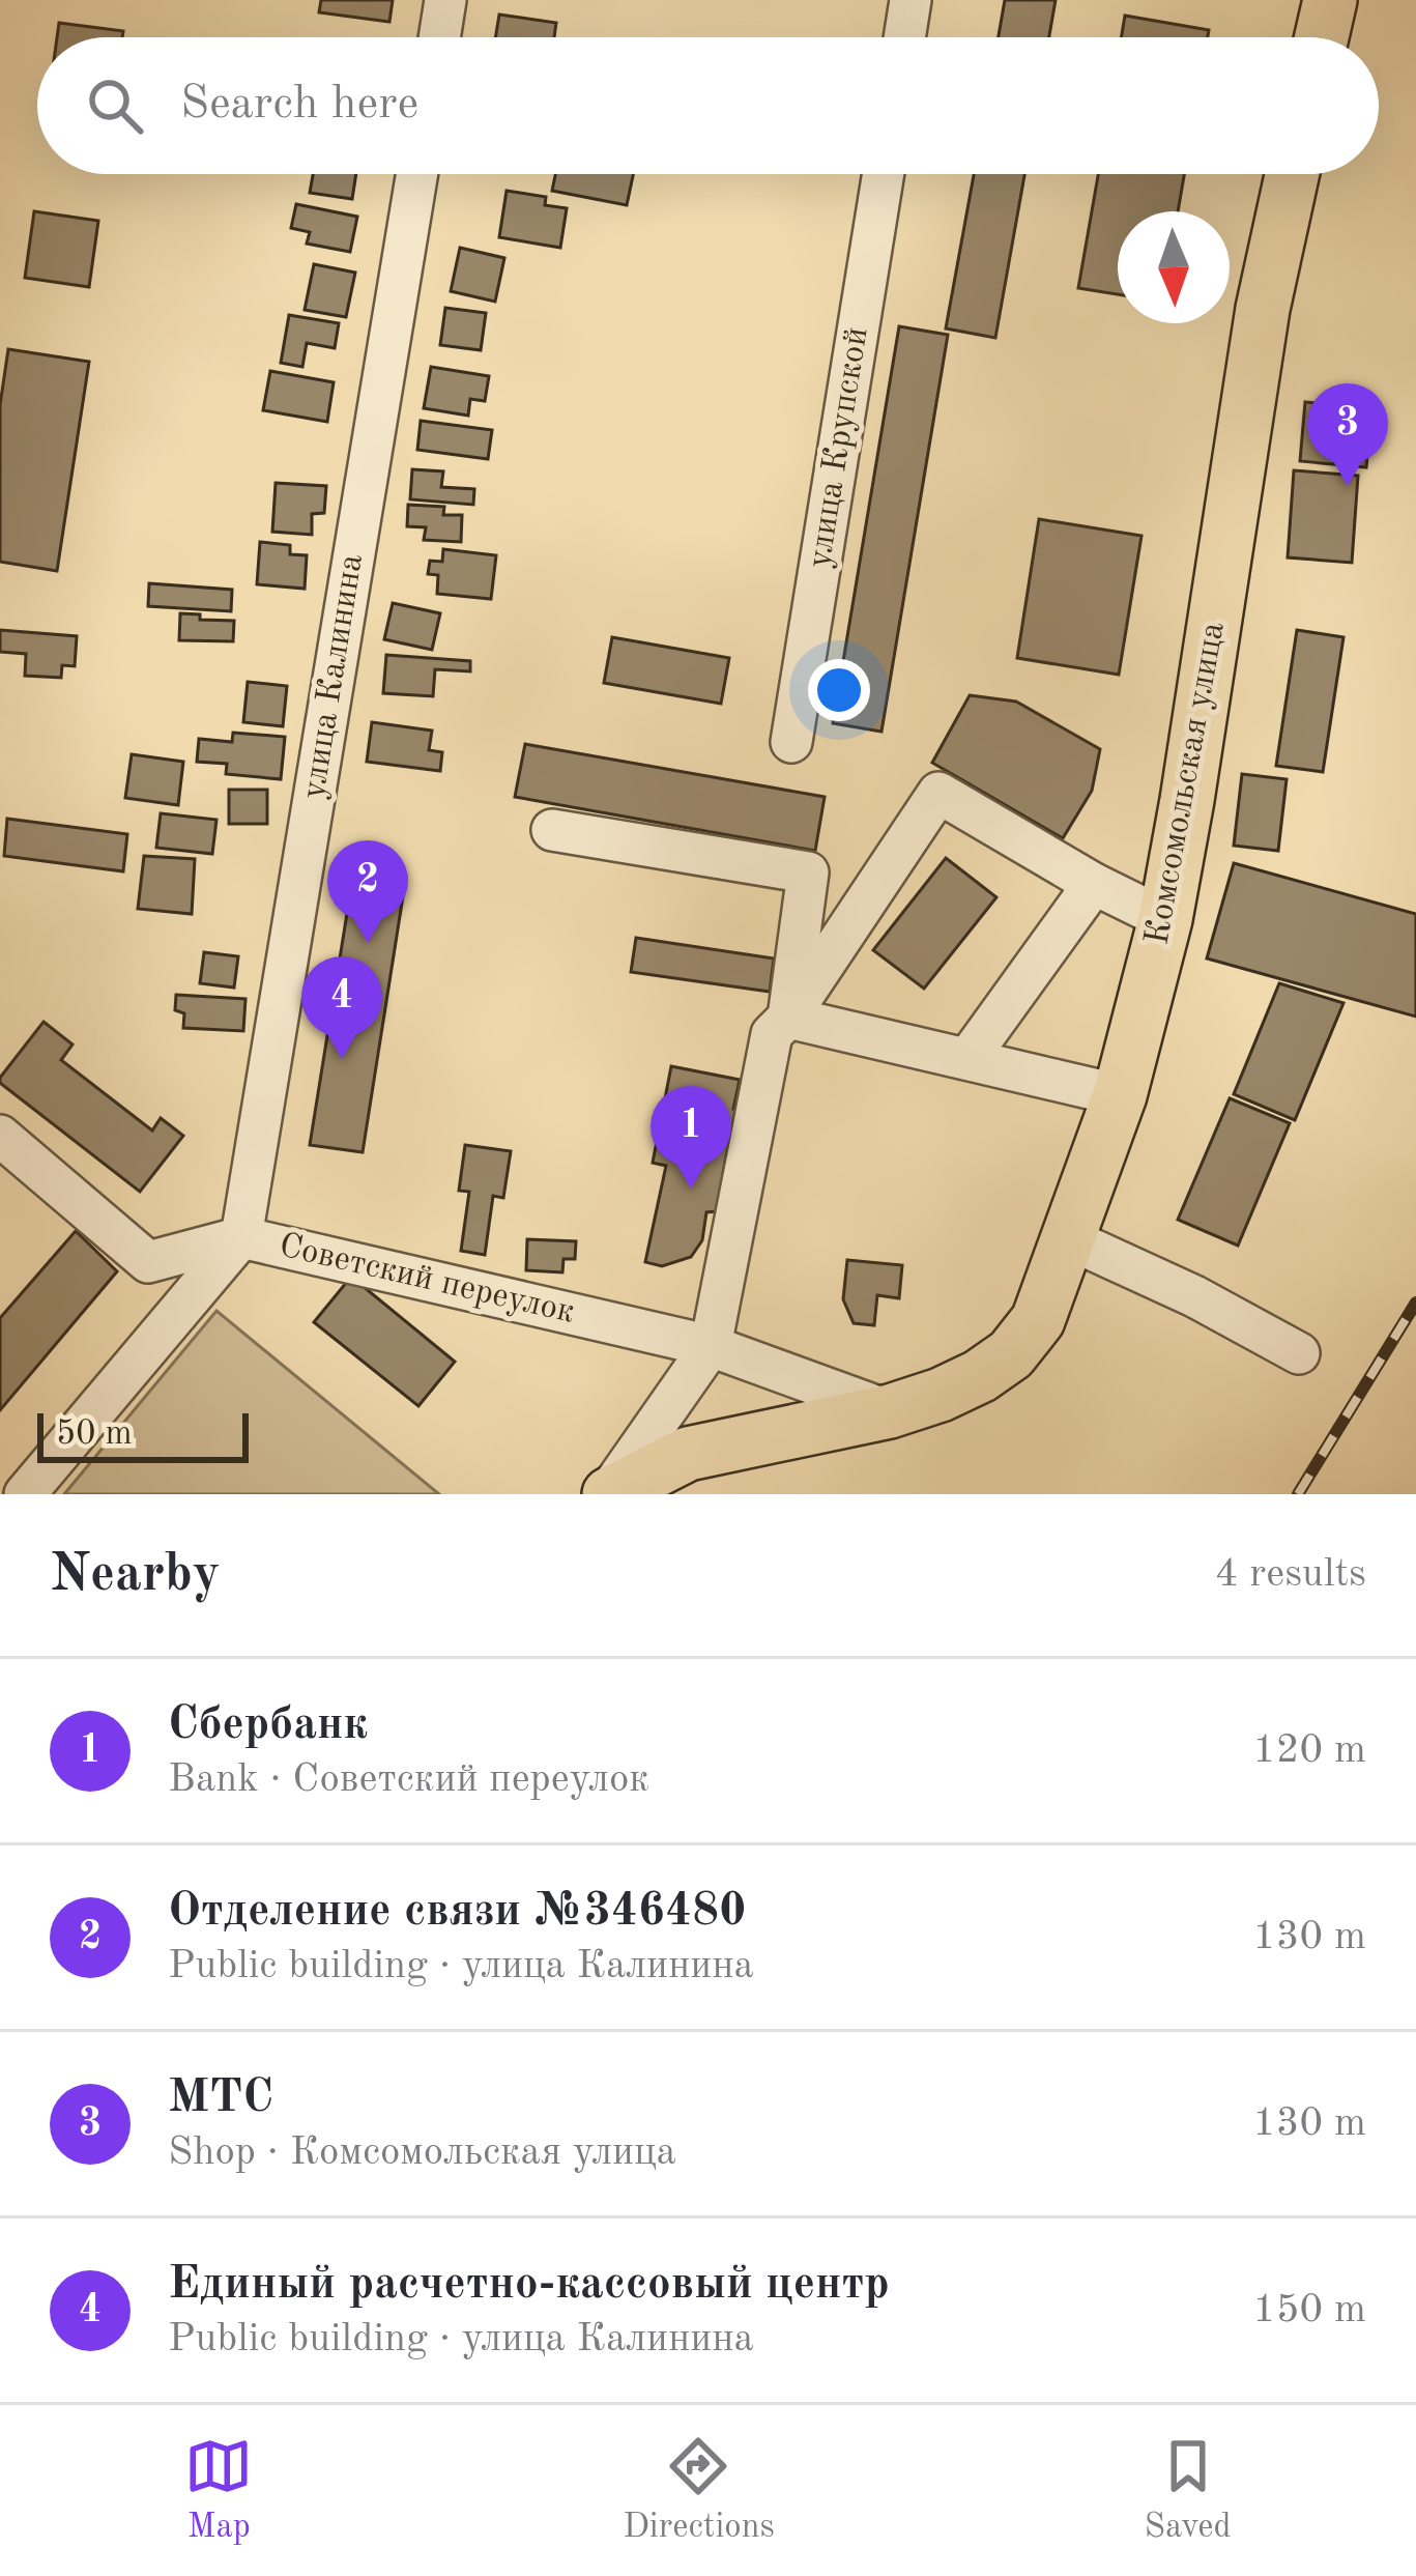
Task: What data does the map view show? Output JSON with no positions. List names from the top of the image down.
{
  "streets": {
    "main road": ["Комсомольская улица"],
    "street": ["улица Крупской", "улица Калинина", "Советский переулок"]
  },
  "crossings": [
    ["улица Калинина", "Советский переулок"],
    ["Комсомольская улица", "Советский переулок"]
  ],
  "scale_bar": "50 m",
  "north": "bottom",
  "page": {
    "search": "Search here",
    "pins": [
      "3",
      "2",
      "4",
      "1"
    ],
    "scale": "50 m",
    "heading": ["Nearby", "4 results"],
    "list": [
      {
        "mark": "1",
        "name": "Сбербанк",
        "note": "Bank · Советский переулок",
        "value": "120 m"
      },
      {
        "mark": "2",
        "name": "Отделение связи №346480",
        "note": "Public building · улица Калинина",
        "value": "130 m"
      },
      {
        "mark": "3",
        "name": "МТС",
        "note": "Shop · Комсомольская улица",
        "value": "130 m"
      },
      {
        "mark": "4",
        "name": "Единый расчетно-кассовый центр",
        "note": "Public building · улица Калинина",
        "value": "150 m"
      }
    ],
    "nav": ["Map", "Directions", "Saved"]
  }
}
